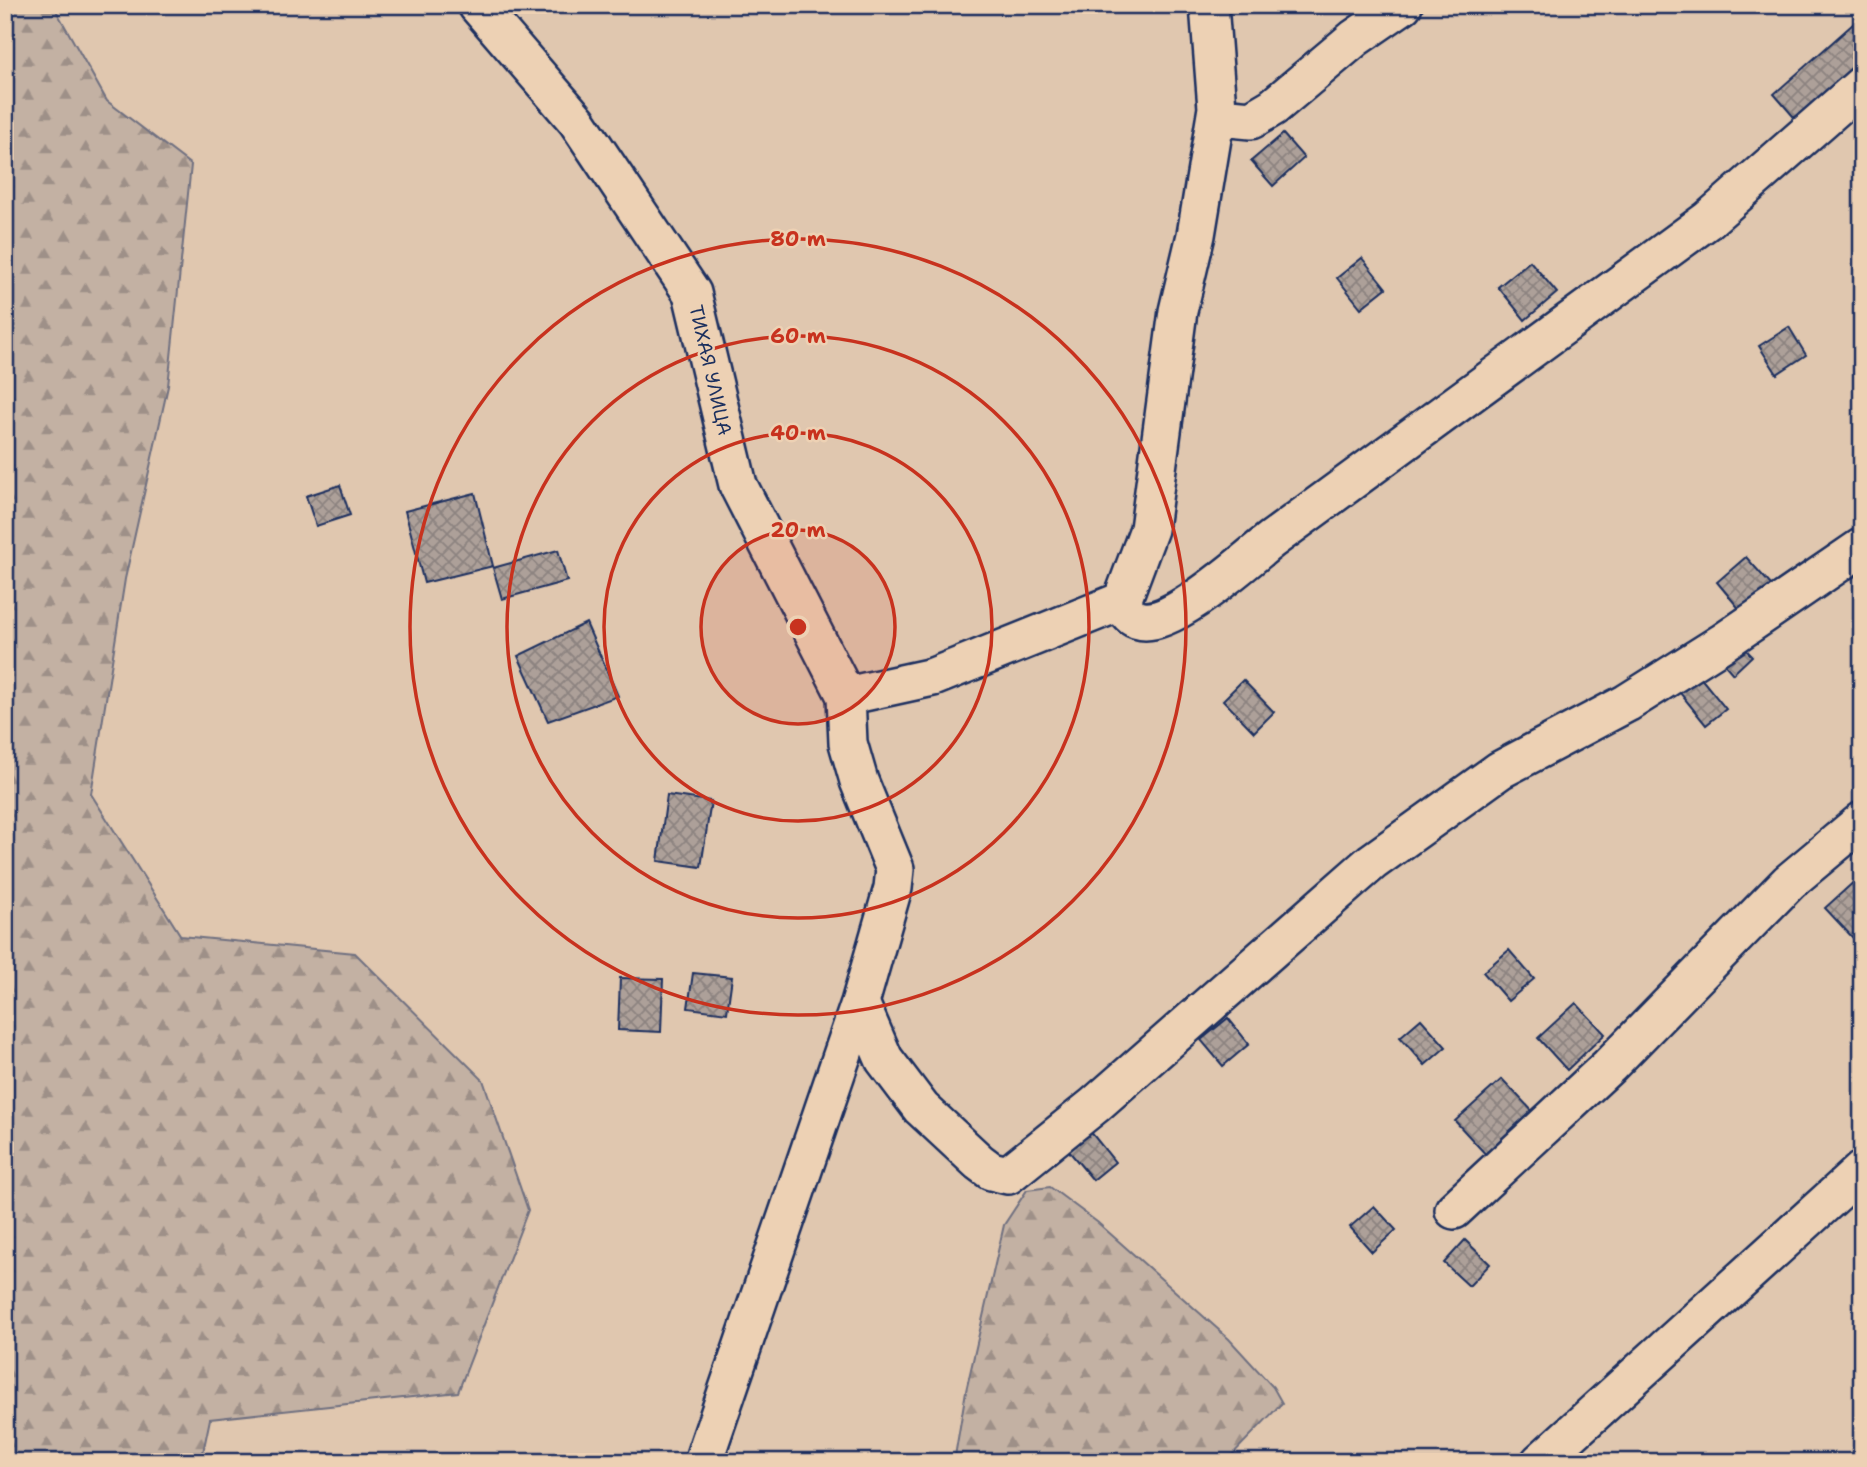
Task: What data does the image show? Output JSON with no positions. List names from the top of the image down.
{
  "streets": {
    "street": ["ТИХАЯ УЛИЦА"]
  },
  "rings": [
    "80 m",
    "60 m",
    "40 m",
    "20 m"
  ]
}
